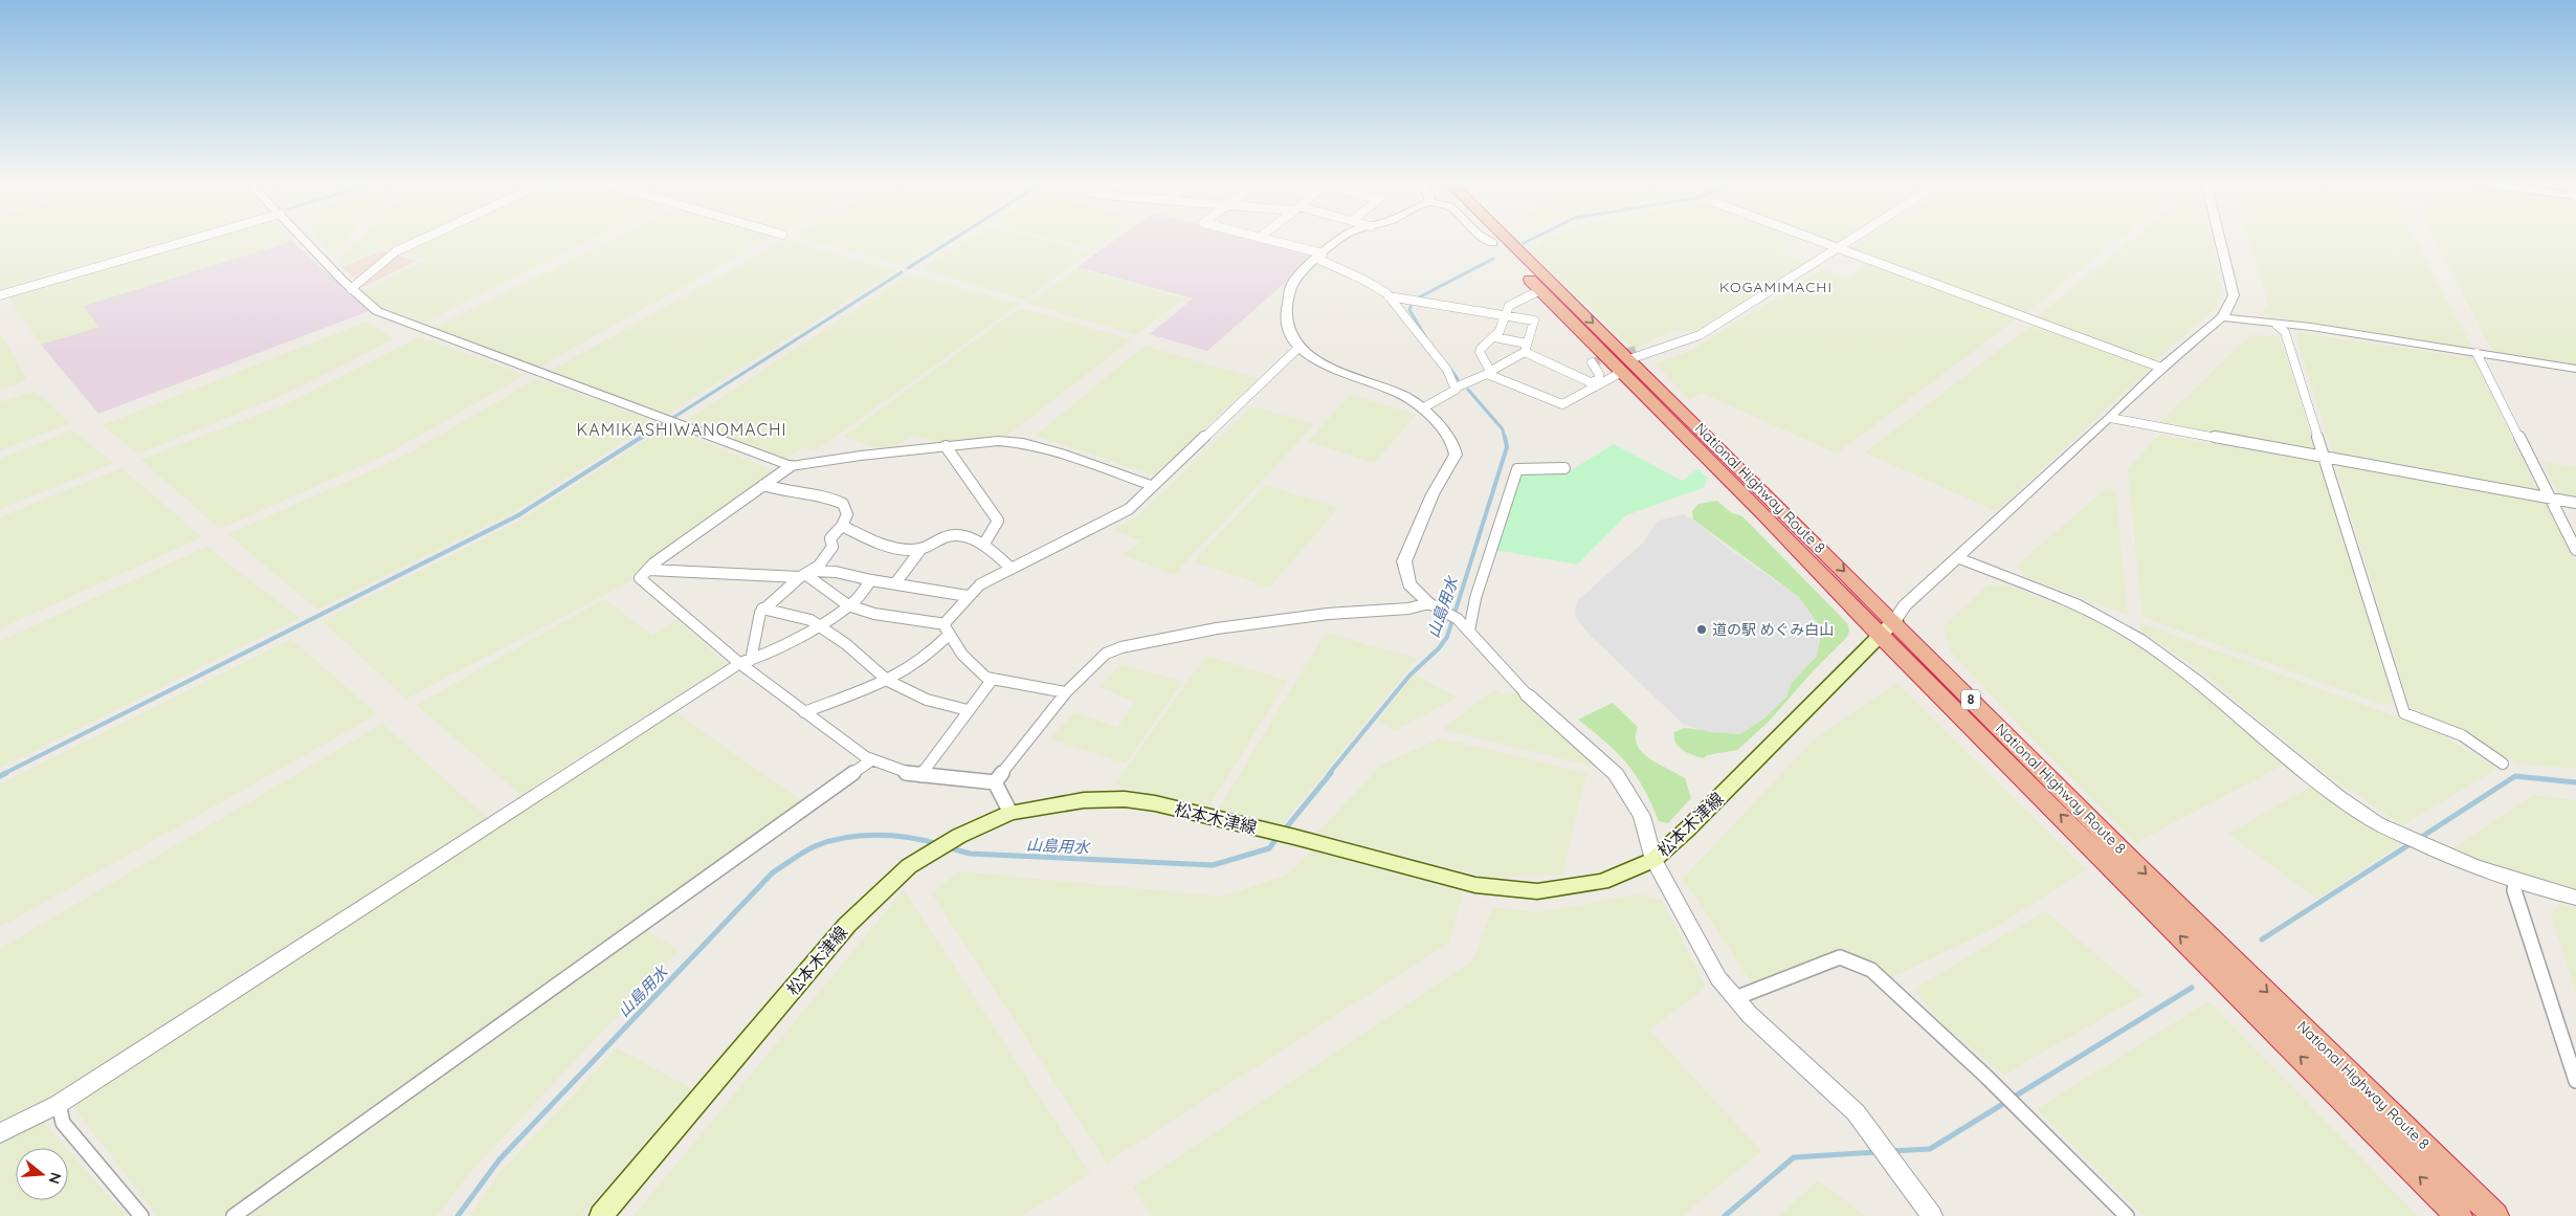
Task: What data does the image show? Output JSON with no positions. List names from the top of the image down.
{
  "streets": {
    "highway": ["National Highway Route 8", "8"],
    "main road": ["松本木津線"]
  },
  "crossings": [
    ["National Highway Route 8", "松本木津線"]
  ],
  "districts": ["KOGAMIMACHI", "KAMIKASHIWANOMACHI"],
  "water": ["山島用水"],
  "places": ["道の駅 めぐみ白山"],
  "north": "right"
}
